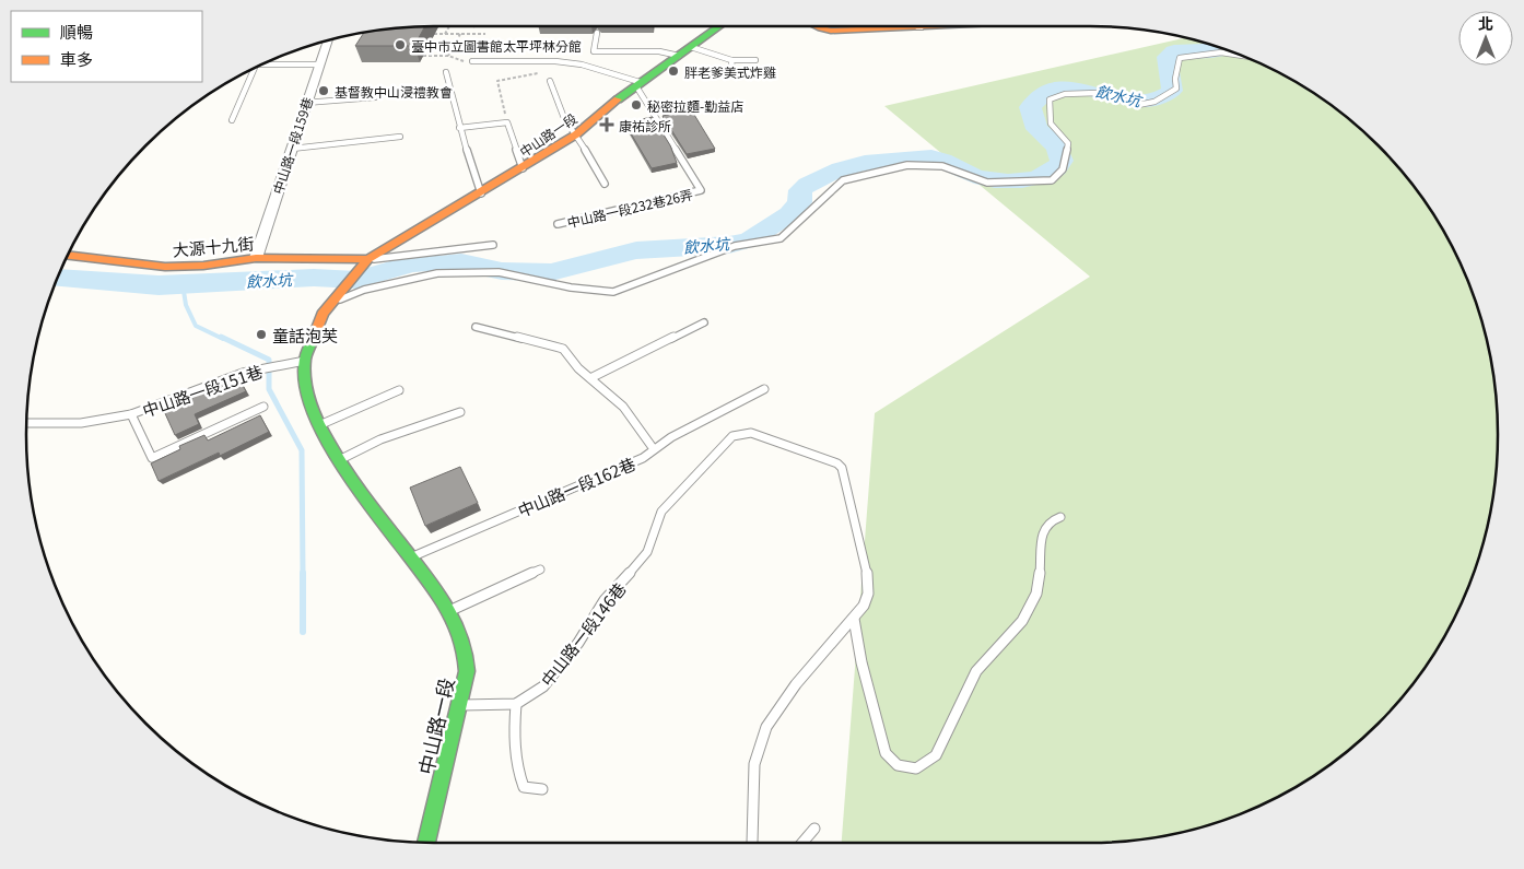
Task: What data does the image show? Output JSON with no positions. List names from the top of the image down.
{
  "streets": {
    "main road": ["中山路一段", "大源十九街"],
    "street": ["中山路一段159巷"],
    "lane": [
      "中山路一段232巷26弄",
      "中山路一段151巷",
      "中山路一段162巷",
      "中山路一段146巷"
    ]
  },
  "crossings": [
    ["中山路一段", "中山路一段232巷26弄"],
    ["中山路一段", "大源十九街"],
    ["中山路一段", "中山路一段151巷"],
    ["中山路一段", "中山路一段162巷"],
    ["中山路一段159巷", "大源十九街"]
  ],
  "water": ["飲水坑"],
  "places": {
    "other": [
      "臺中市立圖書館太平坪林分館",
      "胖老爹美式炸雞",
      "基督教中山浸禮教會",
      "秘密拉麵-勤益店",
      "童話泡芙"
    ],
    "health": ["康祐診所"]
  },
  "legend": ["順暢", "車多"],
  "north": "top"
}
